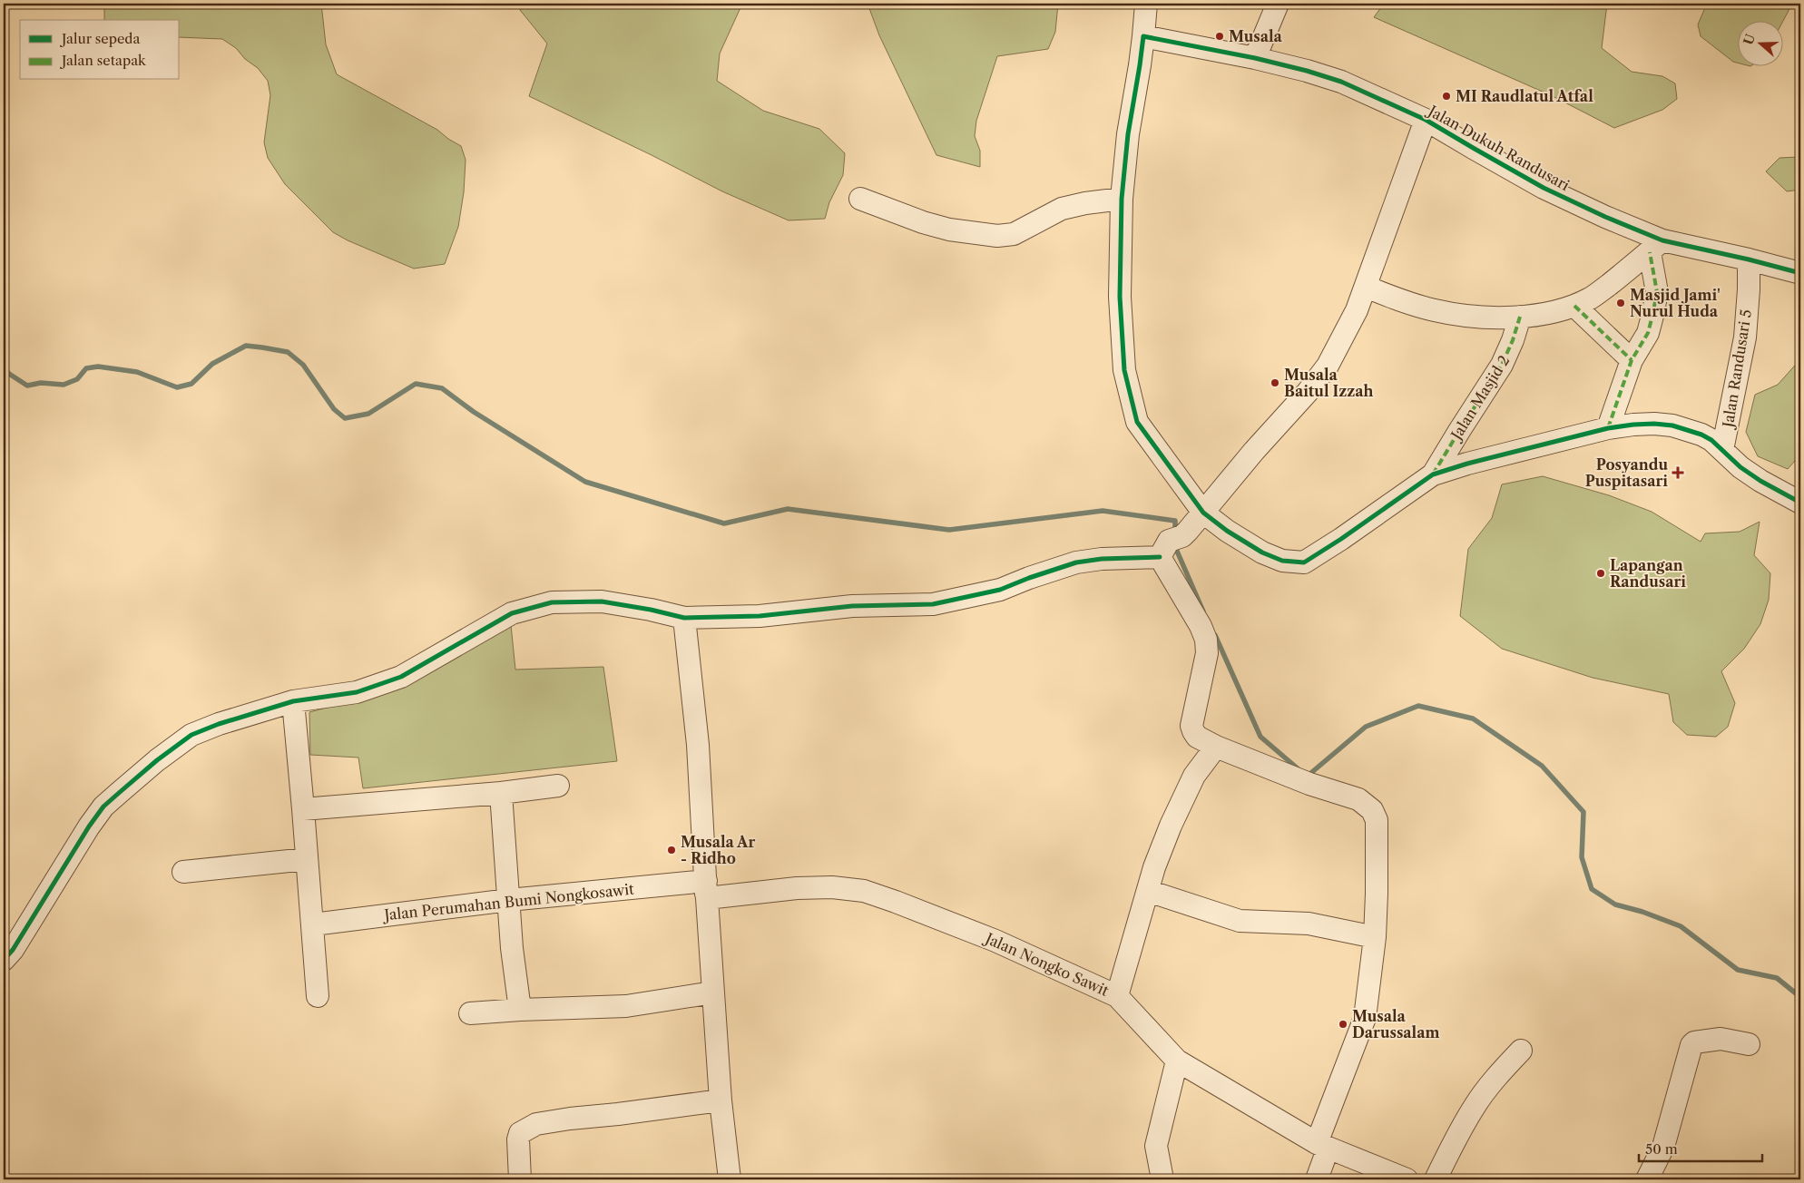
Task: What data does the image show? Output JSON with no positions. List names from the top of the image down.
{
  "streets": {
    "street": [
      "Jalan Dukuh Randusari",
      "Jalan Randusari 5",
      "Jalan Masjid 2",
      "Jalan Perumahan Bumi Nongkosawit",
      "Jalan Nongko Sawit"
    ]
  },
  "crossings": [
    ["Jalan Dukuh Randusari", "Jalan Randusari 5"],
    ["Jalan Perumahan Bumi Nongkosawit", "Jalan Nongko Sawit"]
  ],
  "places": {
    "other": [
      "Musala",
      "MI Raudlatul Atfal",
      "Masjid Jami' Nurul Huda",
      "Musala Baitul Izzah",
      "Lapangan Randusari",
      "Musala Ar - Ridho",
      "Musala Darussalam"
    ],
    "health": ["Posyandu Puspitasari"]
  },
  "legend": ["Jalur sepeda", "Jalan setapak"],
  "scale_bar": "50 m",
  "north": "left"
}
